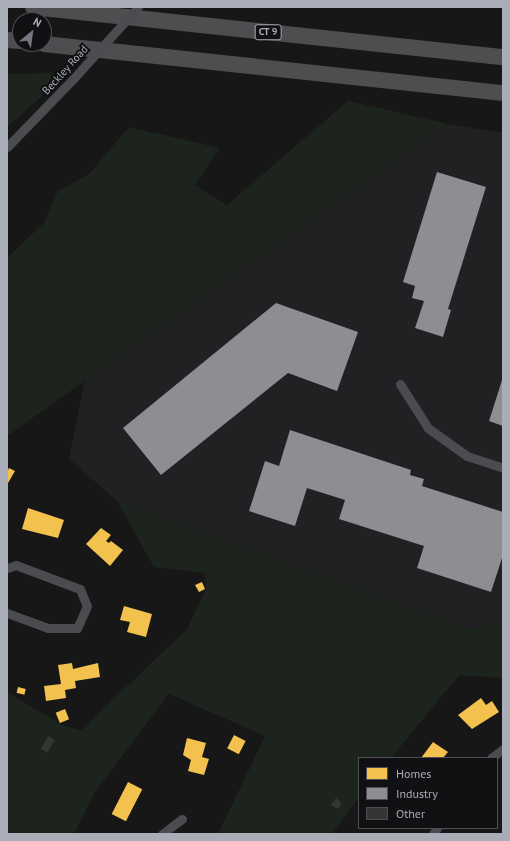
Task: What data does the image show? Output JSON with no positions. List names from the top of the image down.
{
  "streets": {
    "highway": ["CT 9"],
    "street": ["Beckley Road"]
  },
  "legend": ["Homes", "Industry", "Other"],
  "north": "top right"
}
